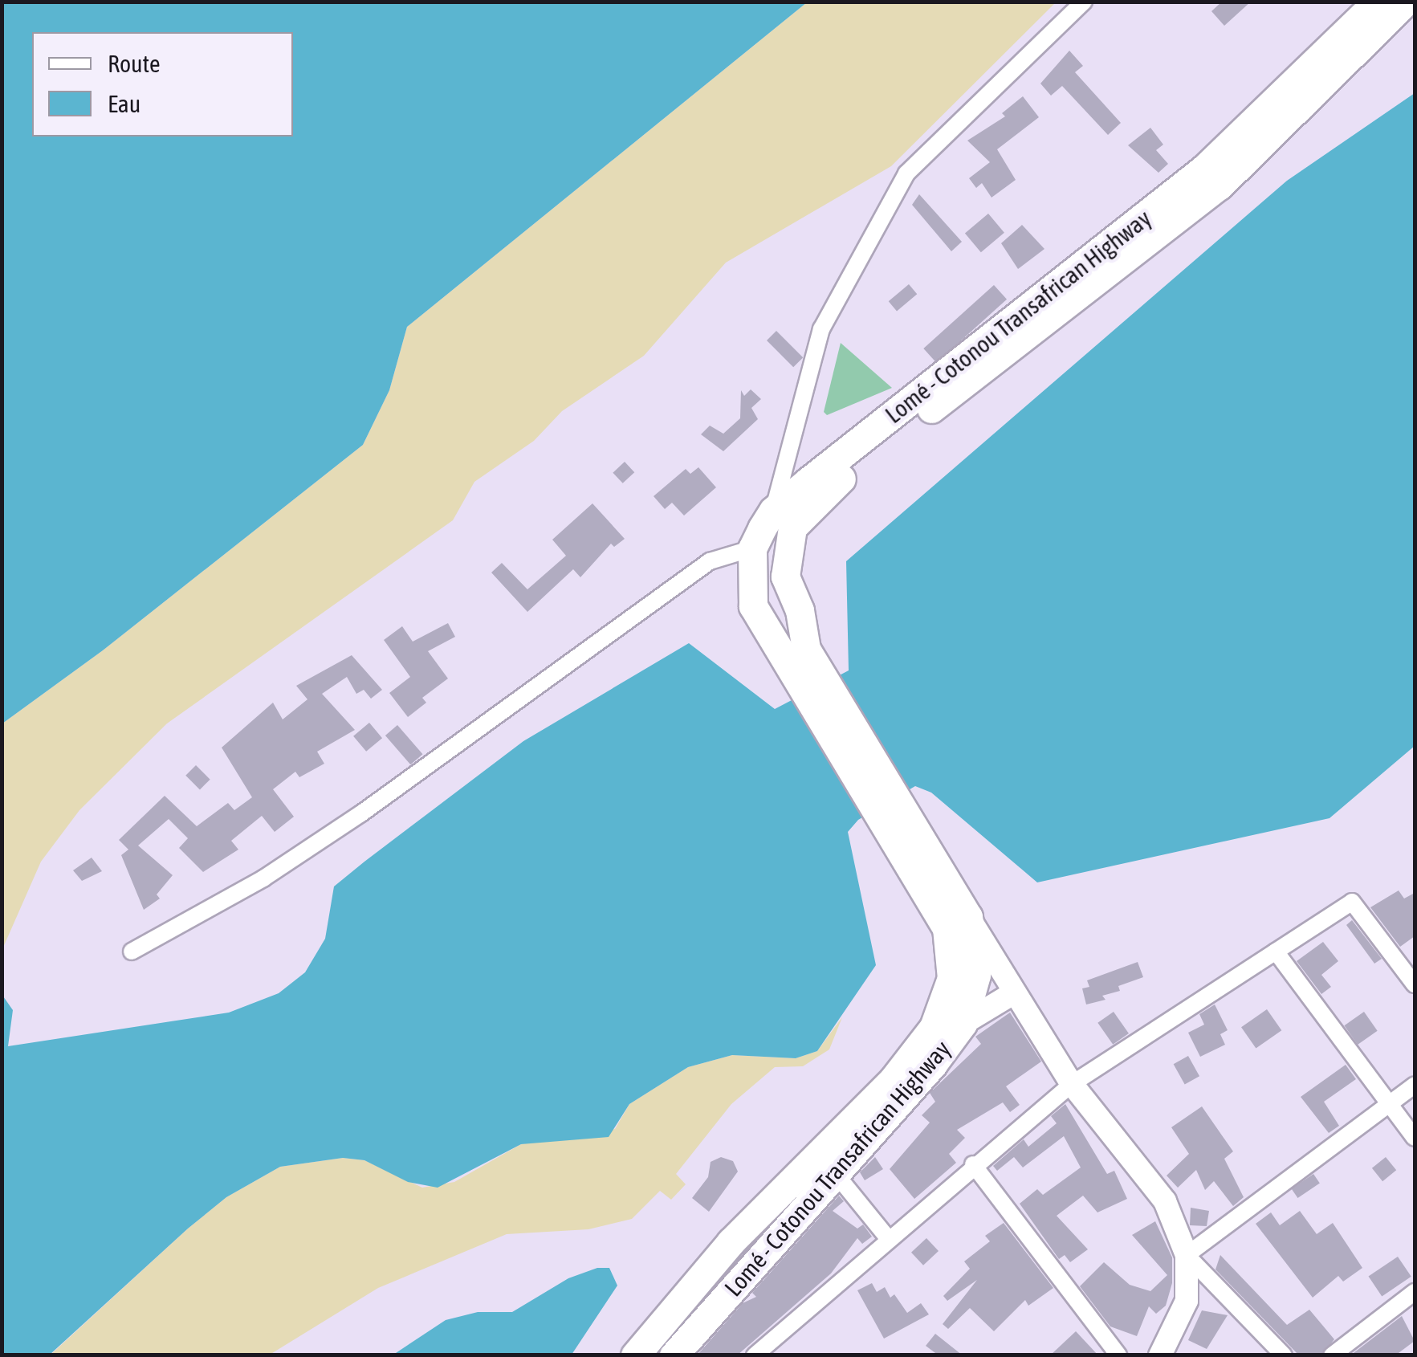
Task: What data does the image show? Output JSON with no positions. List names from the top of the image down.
{
  "streets": {
    "highway": ["Lomé - Cotonou Transafrican Highway"]
  },
  "legend": ["Route", "Eau"]
}
